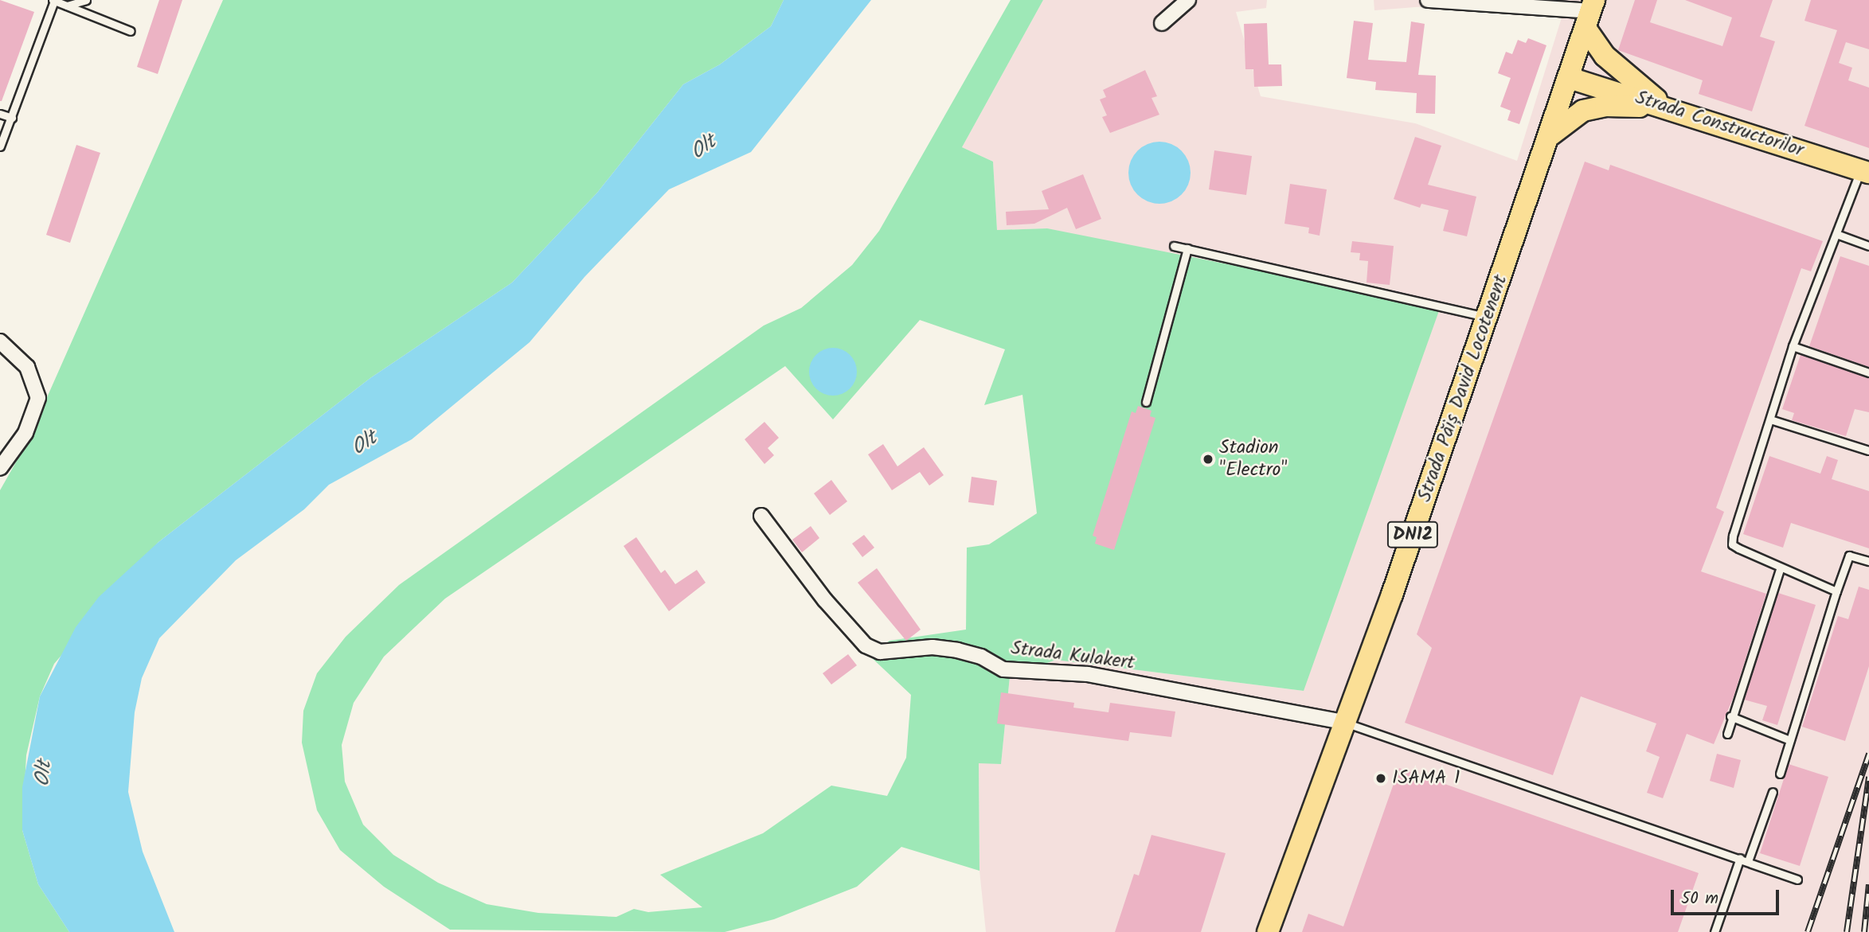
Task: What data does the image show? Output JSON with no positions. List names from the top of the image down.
{
  "streets": {
    "main road": ["Strada Constructorilor", "Strada Păiș David Locotenent", "DN12"],
    "street": ["Strada Kulakert"]
  },
  "crossings": [
    ["Strada Constructorilor", "Strada Păiș David Locotenent"],
    ["Strada Păiș David Locotenent", "Strada Kulakert"]
  ],
  "water": ["Olt"],
  "places": ["Stadion \"Electro\"", "ISAMA 1"],
  "scale_bar": "50 m"
}
